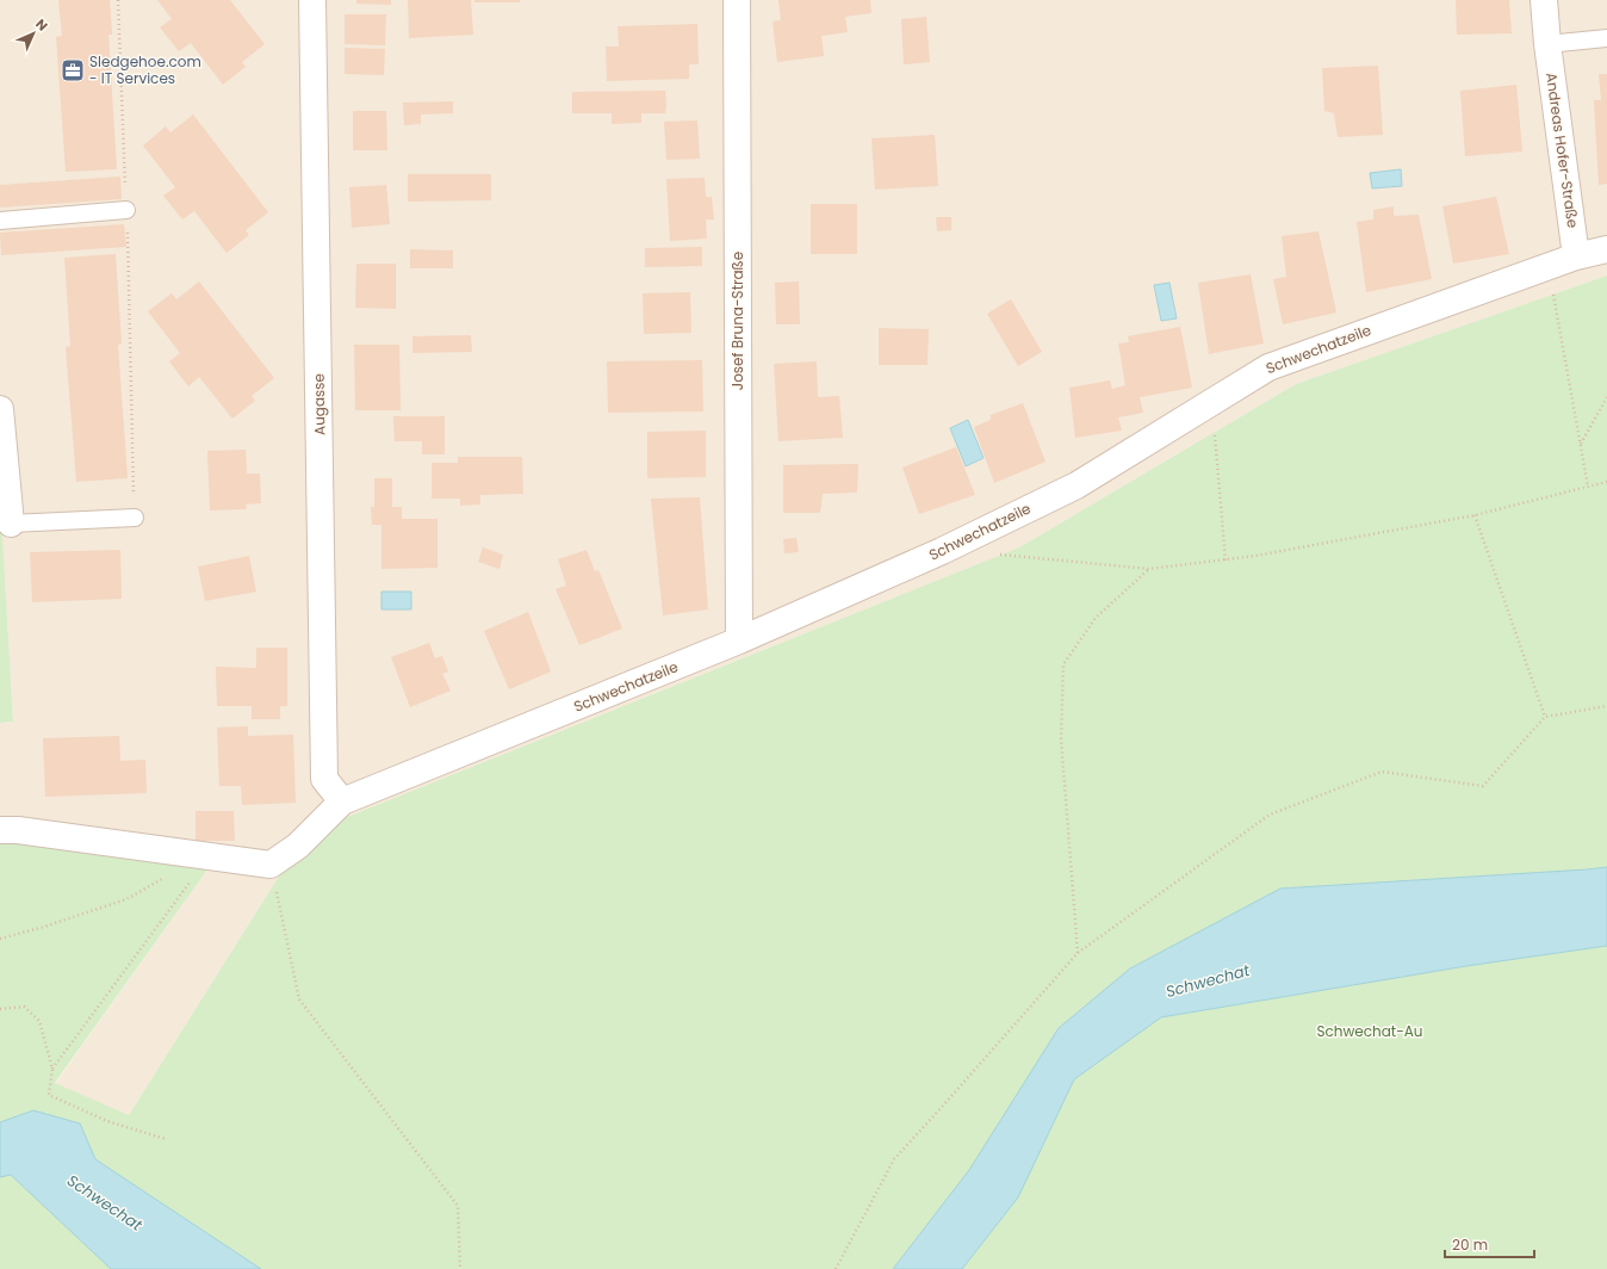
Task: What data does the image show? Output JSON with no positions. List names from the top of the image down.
{
  "streets": {
    "street": [
      "Andreas Hofer-Straße",
      "Josef Bruna-Straße",
      "Schwechatzeile",
      "Augasse"
    ]
  },
  "crossings": [
    ["Andreas Hofer-Straße", "Schwechatzeile"],
    ["Josef Bruna-Straße", "Schwechatzeile"],
    ["Schwechatzeile", "Augasse"]
  ],
  "water": ["Schwechat"],
  "parks": ["Schwechat-Au"],
  "places": {
    "office": ["Sledgehoe.com - IT Services"]
  },
  "scale_bar": "20 m",
  "north": "top right"
}
